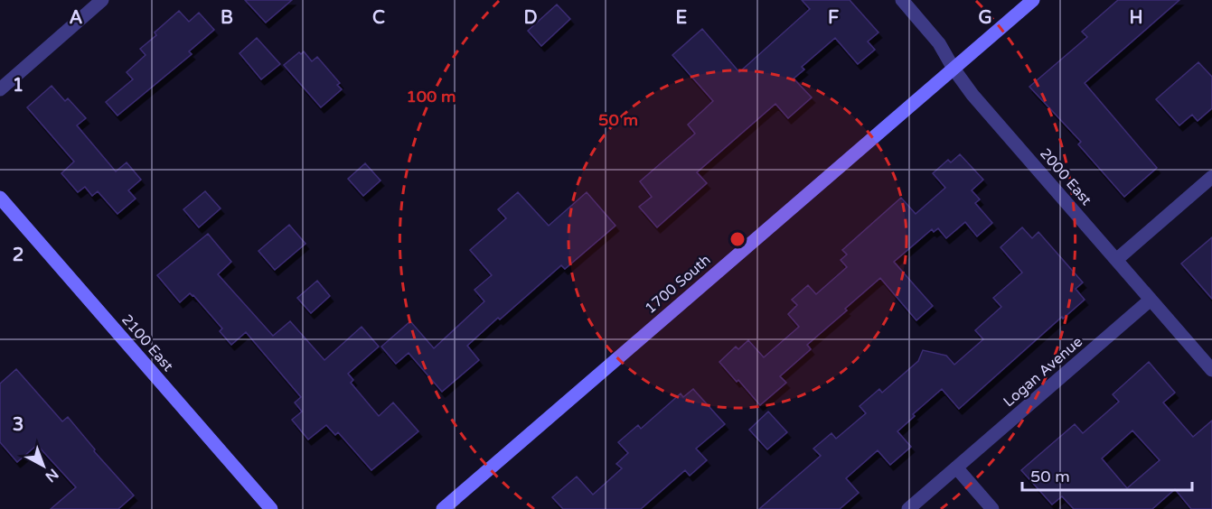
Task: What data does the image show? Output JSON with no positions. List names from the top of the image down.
{
  "streets": {
    "street": [
      "2000 East",
      "1700 South",
      "2100 East",
      "Logan Avenue"
    ]
  },
  "crossings": [
    ["2000 East", "1700 South"],
    ["2000 East", "Logan Avenue"]
  ],
  "scale_bar": "50 m",
  "north": "bottom right",
  "grid": {
    "columns": [
      "A",
      "B",
      "C",
      "D",
      "E",
      "F",
      "G",
      "H"
    ],
    "rows": ["1", "2", "3"]
  },
  "rings": ["100 m", "50 m"]
}
